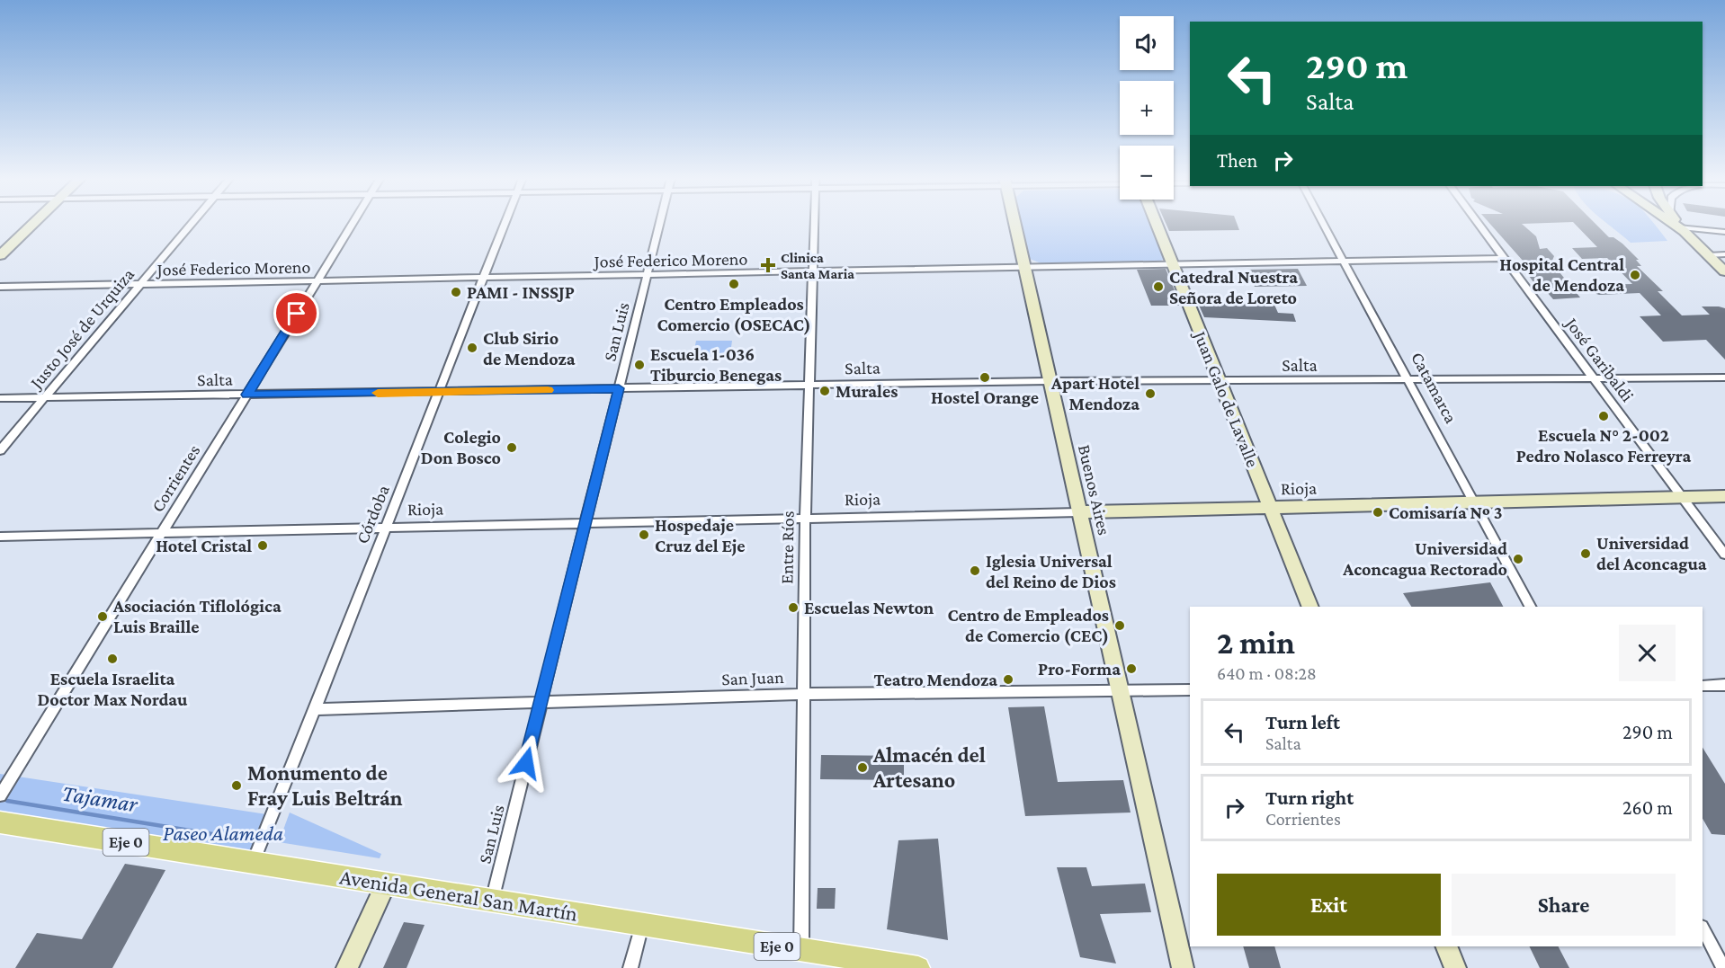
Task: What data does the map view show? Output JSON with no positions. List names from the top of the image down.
{
  "streets": {
    "main road": ["Eje 0", "Avenida General San Martín"],
    "street": [
      "José Federico Moreno",
      "Justo José de Urquiza",
      "San Luis",
      "José Garibaldi",
      "Salta",
      "Catamarca",
      "Juan Galo de Lavalle",
      "Corrientes",
      "Rioja",
      "Buenos Aires",
      "Córdoba",
      "Entre Ríos",
      "San Juan"
    ]
  },
  "crossings": [
    ["José Federico Moreno", "Justo José de Urquiza"],
    ["José Federico Moreno", "San Luis"],
    ["José Federico Moreno", "José Garibaldi"],
    ["José Federico Moreno", "Catamarca"],
    ["José Federico Moreno", "Juan Galo de Lavalle"],
    ["José Federico Moreno", "Corrientes"],
    ["José Federico Moreno", "Buenos Aires"],
    ["José Federico Moreno", "Córdoba"],
    ["José Federico Moreno", "Entre Ríos"],
    ["Justo José de Urquiza", "Salta"],
    ["San Luis", "Salta"],
    ["San Luis", "Rioja"],
    ["San Luis", "San Juan"],
    ["San Luis", "Avenida General San Martín"],
    ["José Garibaldi", "Salta"],
    ["José Garibaldi", "Rioja"],
    ["Salta", "Catamarca"],
    ["Salta", "Juan Galo de Lavalle"],
    ["Salta", "Corrientes"],
    ["Salta", "Buenos Aires"],
    ["Salta", "Córdoba"],
    ["Salta", "Entre Ríos"],
    ["Catamarca", "Rioja"],
    ["Juan Galo de Lavalle", "Rioja"],
    ["Corrientes", "Rioja"],
    ["Rioja", "Buenos Aires"],
    ["Rioja", "Córdoba"],
    ["Rioja", "Entre Ríos"],
    ["Buenos Aires", "San Juan"],
    ["Córdoba", "San Juan"],
    ["Córdoba", "Avenida General San Martín"],
    ["Entre Ríos", "San Juan"],
    ["Entre Ríos", "Avenida General San Martín"]
  ],
  "water": ["Tajamar"],
  "parks": ["Paseo Alameda"],
  "places": {
    "health": ["Clinica Santa Maria"],
    "other": [
      "Hospital Central de Mendoza",
      "Centro Empleados Comercio (OSECAC)",
      "Catedral Nuestra Señora de Loreto",
      "PAMI - INSSJP",
      "Club Sirio de Mendoza",
      "Escuela 1-036 Tiburcio Benegas",
      "Hostel Orange",
      "Murales",
      "Apart Hotel Mendoza",
      "Escuela N° 2-002 Pedro Nolasco Ferreyra",
      "Colegio Don Bosco",
      "Comisaría Nº 3",
      "Hospedaje Cruz del Eje",
      "Hotel Cristal",
      "Universidad del Aconcagua",
      "Universidad Aconcagua Rectorado",
      "Iglesia Universal del Reino de Dios",
      "Escuelas Newton",
      "Asociación Tiflológica Luis Braille",
      "Centro de Empleados de Comercio (CEC)",
      "Escuela Israelita Doctor Max Nordau",
      "Pro-Forma",
      "Teatro Mendoza",
      "Almacén del Artesano",
      "Monumento de Fray Luis Beltrán"
    ]
  },
  "page": {
    "map_buttons": ["+", "−"],
    "turn": ["290 m", "Salta"],
    "then": "Then",
    "heading": ["2 min", "640 m · 08:28"],
    "list": [
      {
        "name": "Turn left",
        "note": "Salta",
        "value": "290 m"
      },
      {
        "name": "Turn right",
        "note": "Corrientes",
        "value": "260 m"
      }
    ],
    "buttons": ["Exit", "Share"]
  }
}
